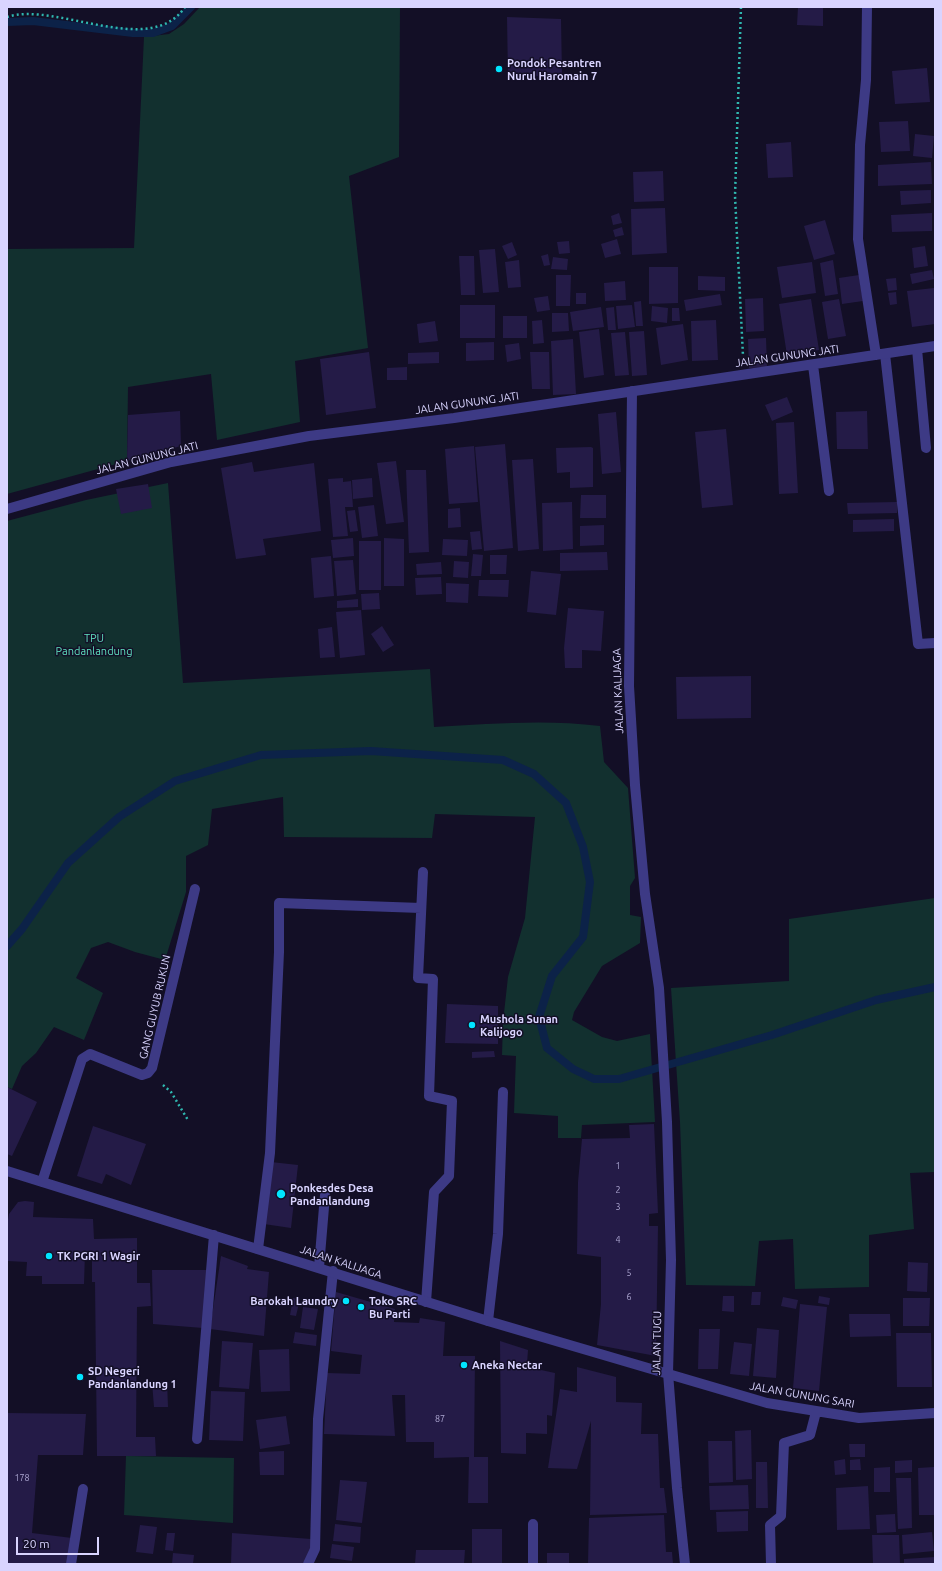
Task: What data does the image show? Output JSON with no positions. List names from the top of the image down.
{
  "streets": {
    "street": [
      "JALAN GUNUNG JATI",
      "JALAN KALIJAGA",
      "GANG GUYUB RUKUN",
      "JALAN TUGU",
      "JALAN GUNUNG SARI"
    ]
  },
  "crossings": [
    ["JALAN GUNUNG JATI", "JALAN KALIJAGA"],
    ["JALAN KALIJAGA", "GANG GUYUB RUKUN"],
    ["JALAN KALIJAGA", "JALAN TUGU"],
    ["JALAN KALIJAGA", "JALAN GUNUNG SARI"],
    ["JALAN TUGU", "JALAN GUNUNG SARI"]
  ],
  "parks": ["TPU Pandanlandung"],
  "places": [
    "Pondok Pesantren Nurul Haromain 7",
    "Mushola Sunan Kalijogo",
    "Ponkesdes Desa Pandanlandung",
    "TK PGRI 1 Wagir",
    "Barokah Laundry",
    "Toko SRC Bu Parti",
    "Aneka Nectar",
    "SD Negeri Pandanlandung 1"
  ],
  "house_numbers": [
    "1",
    "2",
    "3",
    "4",
    "5",
    "6",
    "87",
    "178"
  ],
  "scale_bar": "20 m"
}
